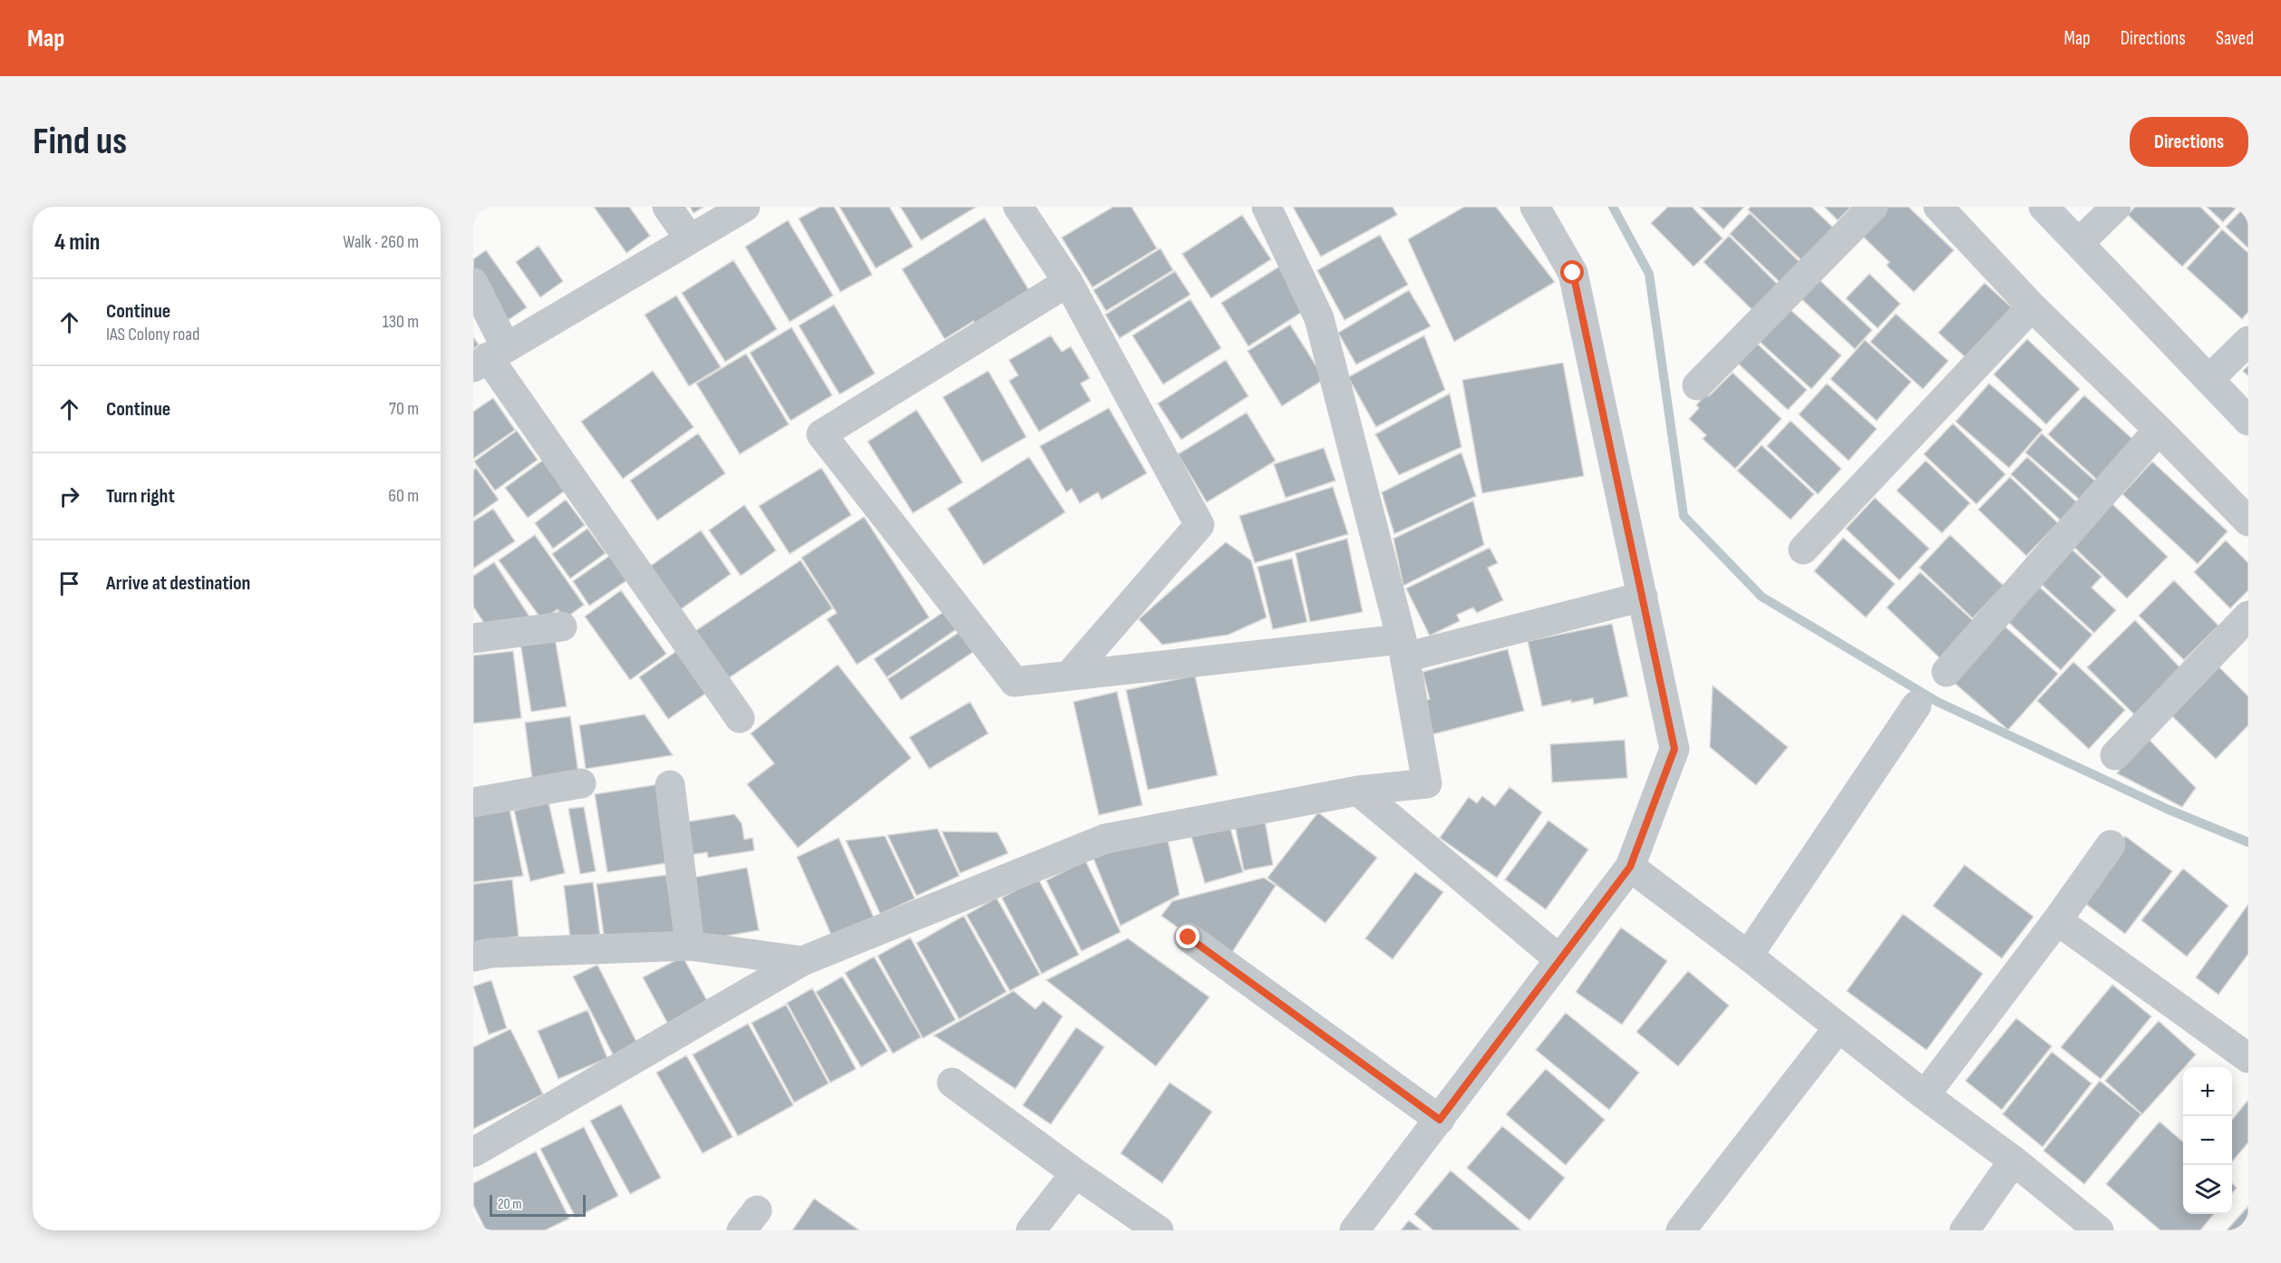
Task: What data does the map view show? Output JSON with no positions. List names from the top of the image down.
{
  "scale_bar": "20 m",
  "page": {
    "header": "Map",
    "nav": ["Map", "Directions", "Saved"],
    "buttons": "Directions",
    "title": "Find us",
    "heading": ["4 min", "Walk · 260 m"],
    "list": [
      ["Continue", "IAS Colony road", "130 m"],
      ["Continue", "70 m"],
      ["Turn right", "60 m"],
      "Arrive at destination"
    ],
    "map_buttons": ["+", "−"],
    "scale": "20 m"
  }
}
